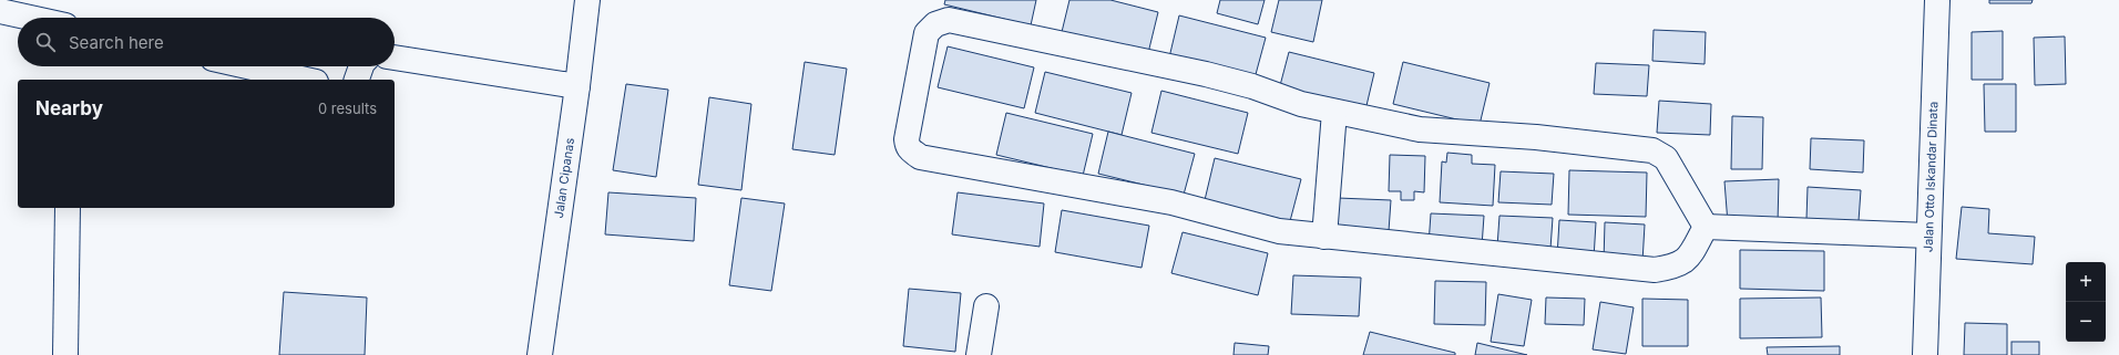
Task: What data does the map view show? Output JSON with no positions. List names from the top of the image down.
{
  "streets": {
    "street": ["Jalan Otto Iskandar Dinata", "Jalan Cipanas"]
  },
  "page": {
    "search": "Search here",
    "heading": ["Nearby", "0 results"],
    "map_buttons": ["+", "−"]
  }
}
